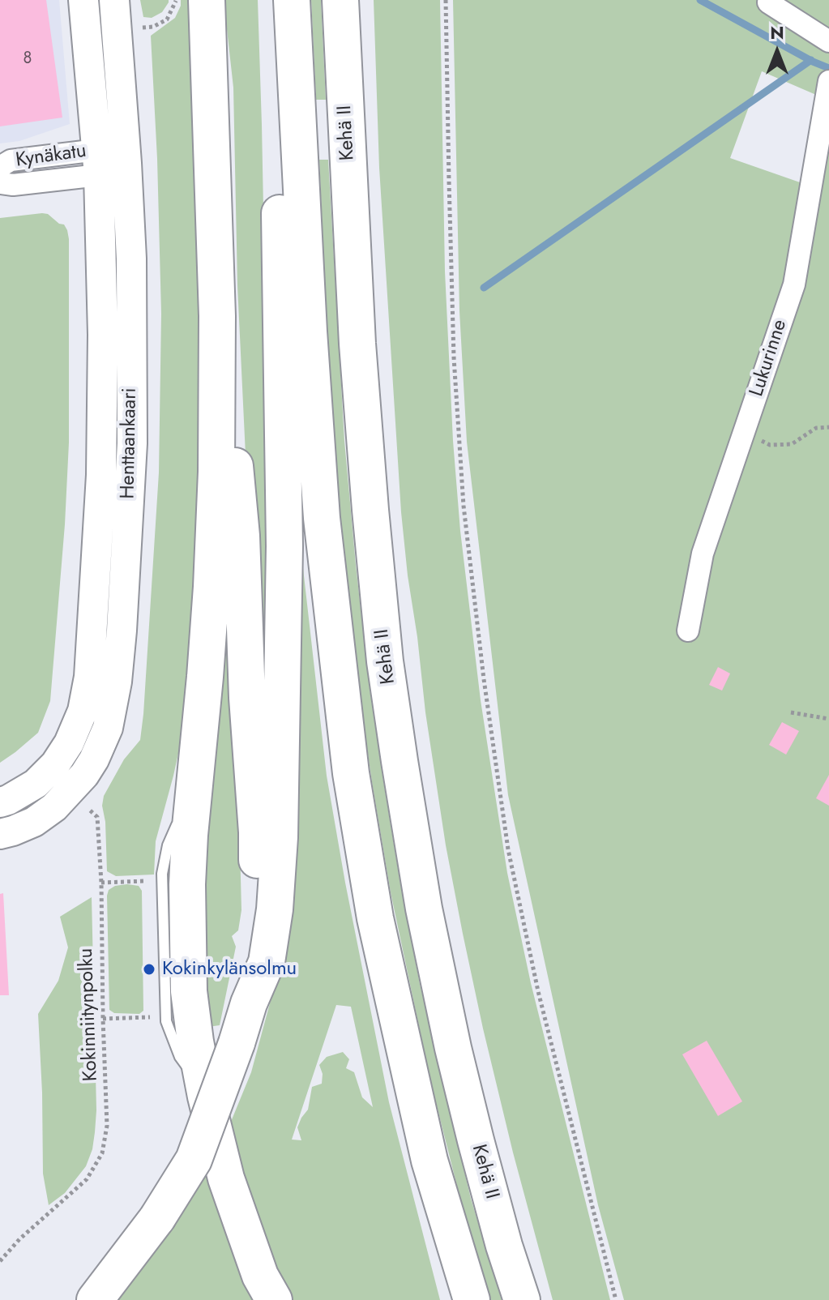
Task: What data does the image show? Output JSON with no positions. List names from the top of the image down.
{
  "streets": {
    "highway": ["Kehä II"],
    "main road": ["Henttaankaari"],
    "street": ["Kynäkatu", "Lukurinne"],
    "path": ["Kokinniitynpolku"]
  },
  "crossings": [
    ["Kynäkatu", "Henttaankaari"],
    ["Henttaankaari", "Kokinniitynpolku"]
  ],
  "places": ["Kokinkylänsolmu"],
  "house_numbers": ["8"],
  "north": "top"
}
